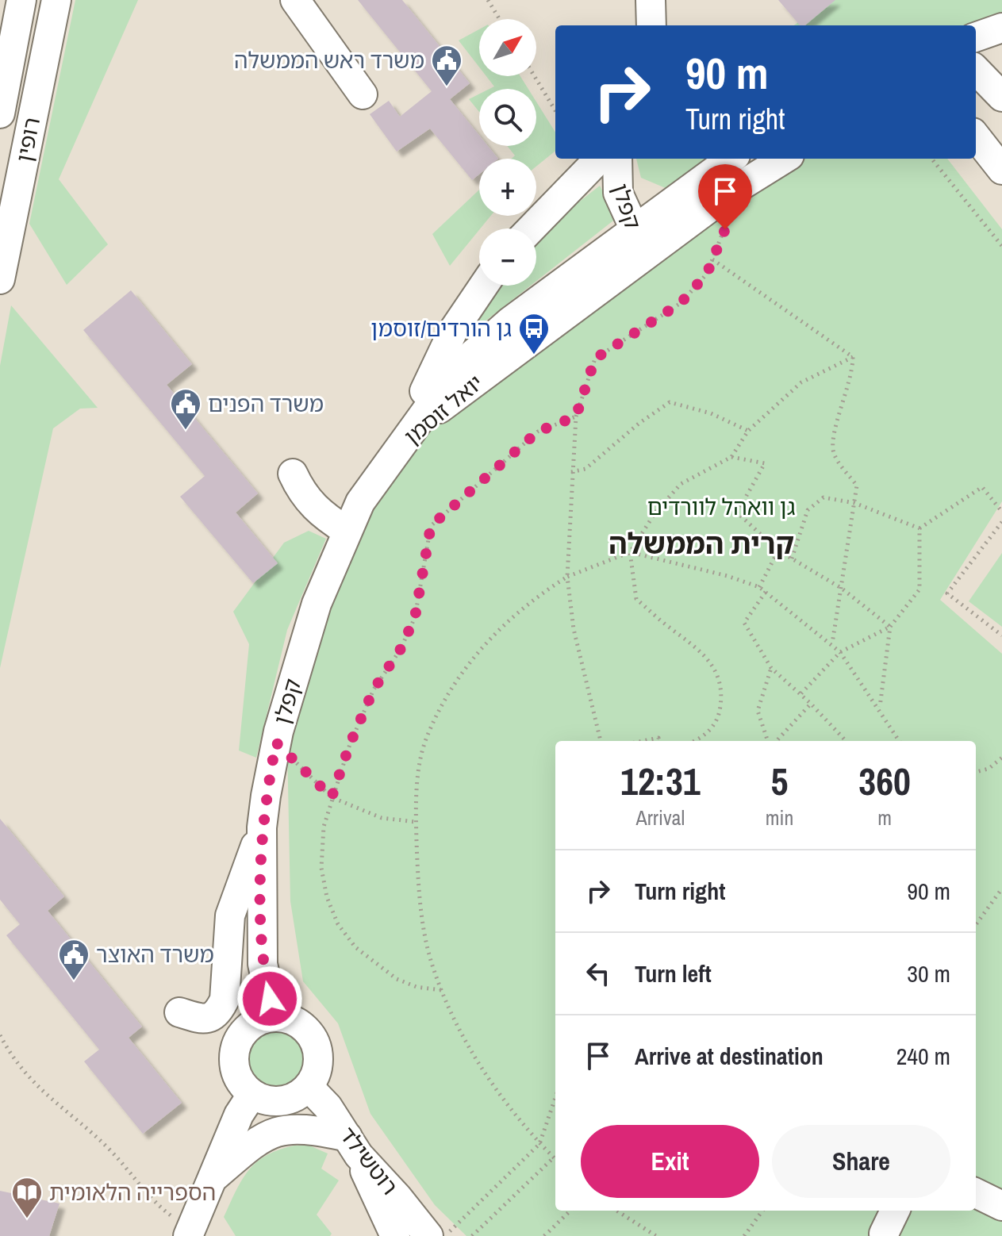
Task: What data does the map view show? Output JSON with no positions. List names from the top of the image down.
{
  "streets": {
    "street": [
      "רופין",
      "קפלן",
      "יואל זוסמן",
      "רוטשילד"
    ]
  },
  "crossings": [
    ["קפלן", "יואל זוסמן"],
    ["קפלן", "רוטשילד"]
  ],
  "districts": ["קרית הממשלה"],
  "parks": ["גן וואהל לוורדים"],
  "places": {
    "public building": ["משרד ראש הממשלה", "משרד הפנים", "משרד האוצר"],
    "bus stop": ["גן הורדים/זוסמן"],
    "library": ["הספרייה הלאומית"]
  },
  "north": "top right",
  "page": {
    "map_buttons": ["+", "−"],
    "turn": ["90 m", "Turn right"],
    "eta": [
      "12:31",
      "Arrival",
      "5",
      "min",
      "360",
      "m"
    ],
    "list": [
      {
        "name": "Turn right",
        "value": "90 m"
      },
      {
        "name": "Turn left",
        "value": "30 m"
      },
      {
        "name": "Arrive at destination",
        "value": "240 m"
      }
    ],
    "buttons": ["Exit", "Share"]
  }
}
